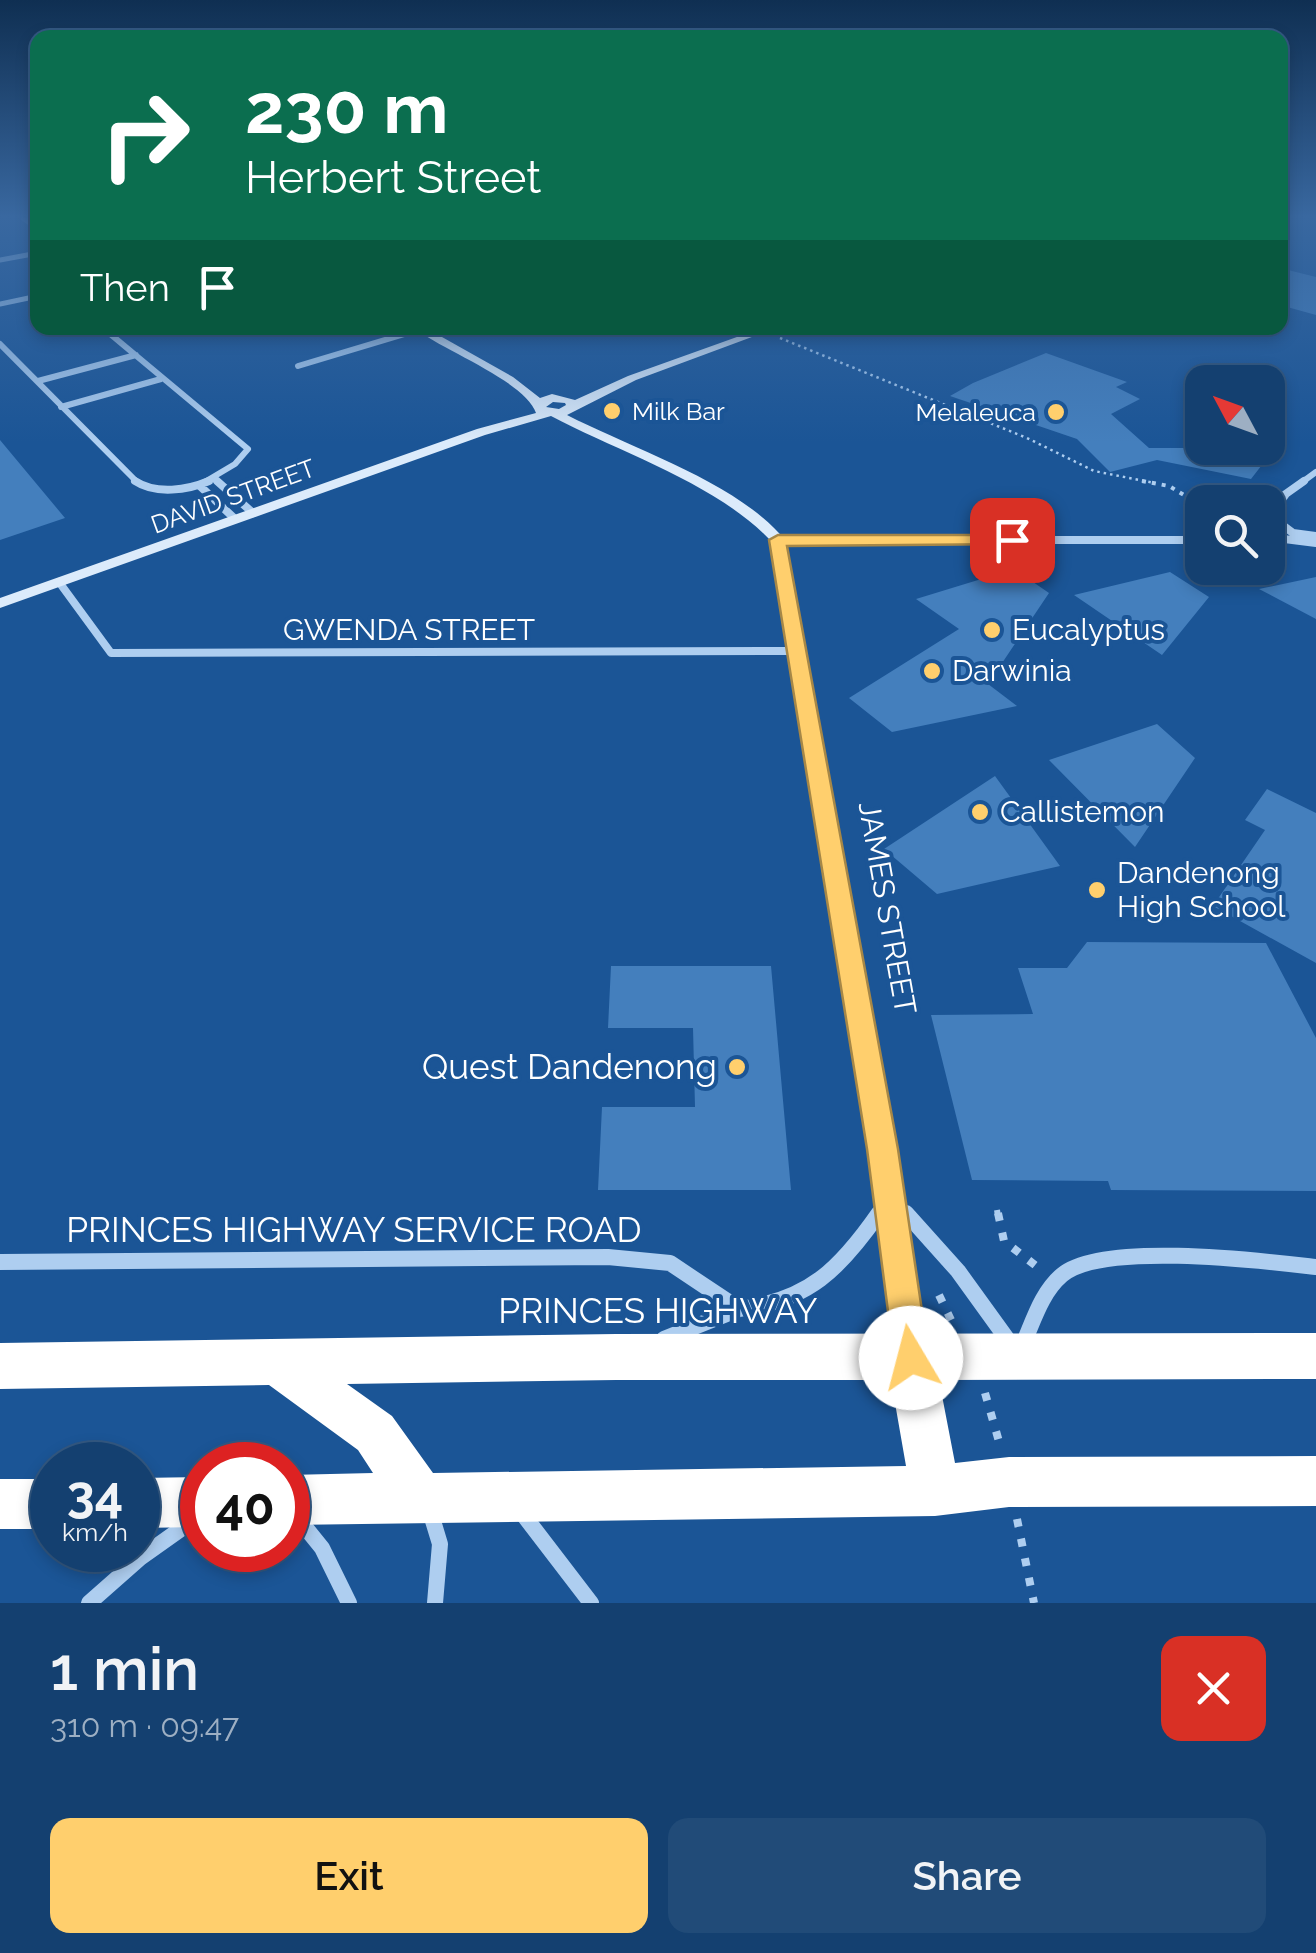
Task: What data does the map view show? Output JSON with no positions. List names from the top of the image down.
{
  "streets": {
    "highway": ["JAMES STREET", "PRINCES HIGHWAY"],
    "street": ["DAVID STREET", "GWENDA STREET", "PRINCES HIGHWAY SERVICE ROAD"]
  },
  "crossings": [
    ["DAVID STREET", "GWENDA STREET"],
    ["GWENDA STREET", "JAMES STREET"],
    ["JAMES STREET", "PRINCES HIGHWAY"]
  ],
  "places": [
    "Milk Bar",
    "Melaleuca",
    "Eucalyptus",
    "Darwinia",
    "Callistemon",
    "Dandenong High School",
    "Quest Dandenong"
  ],
  "north": "top left",
  "page": {
    "turn": ["230 m", "Herbert Street"],
    "then": "Then",
    "speed": "34 km/h",
    "limit": "40",
    "heading": ["1 min", "310 m · 09:47"],
    "buttons": ["Exit", "Share"]
  }
}
